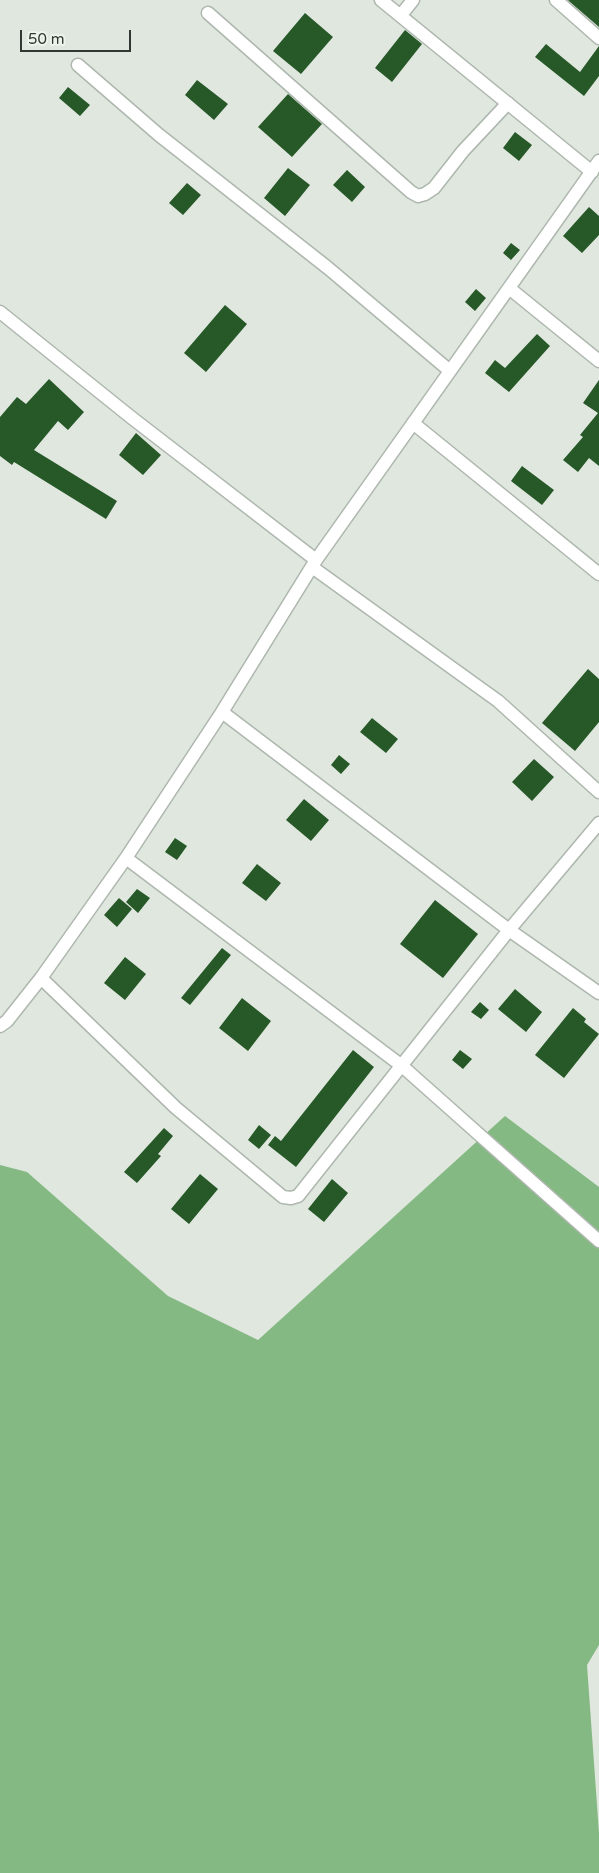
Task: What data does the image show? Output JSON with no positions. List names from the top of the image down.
{
  "scale_bar": "50 m"
}
